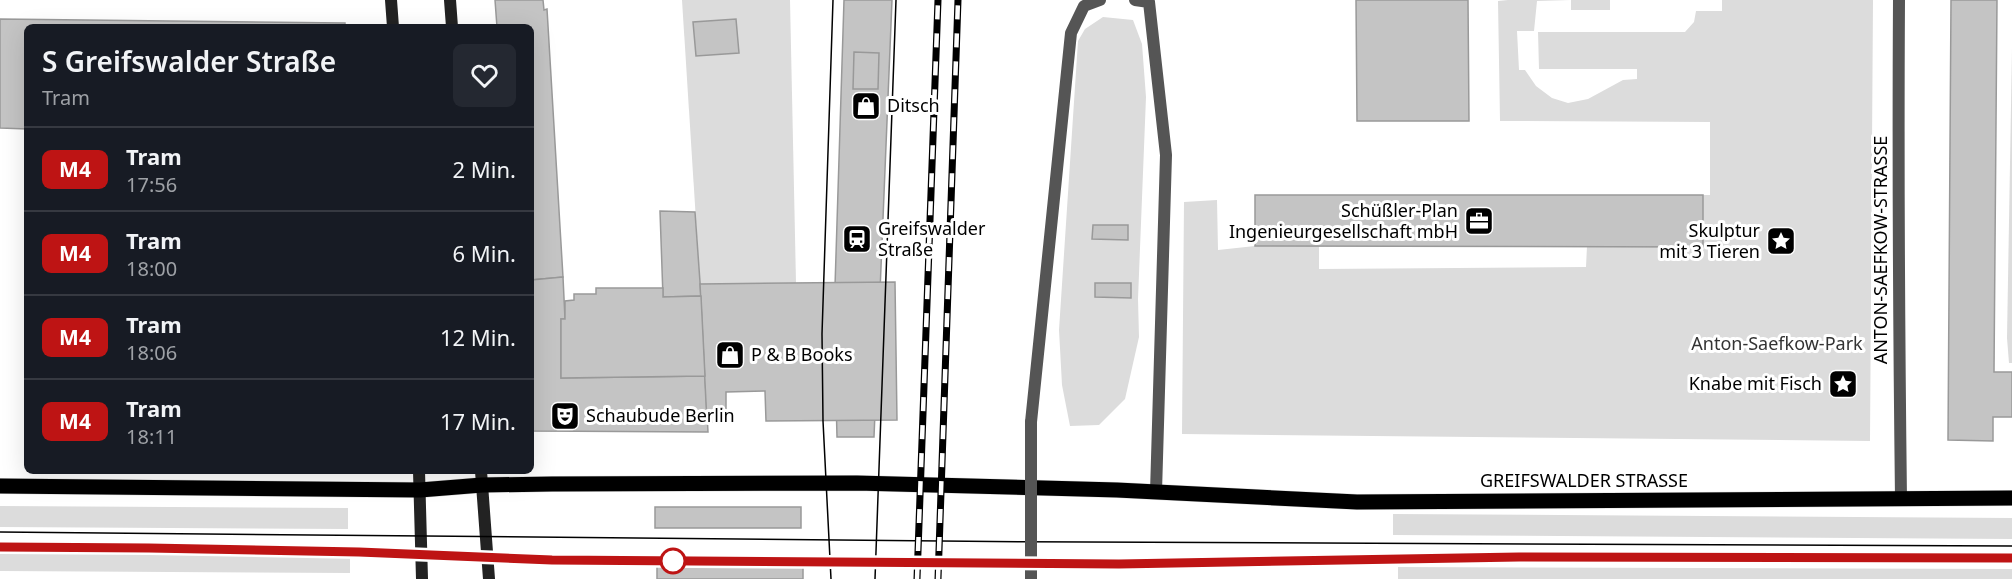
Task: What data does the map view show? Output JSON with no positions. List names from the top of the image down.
{
  "streets": {
    "main road": ["GREIFSWALDER STRASSE"],
    "street": ["ANTON-SAEFKOW-STRASSE"]
  },
  "crossings": [
    ["ANTON-SAEFKOW-STRASSE", "GREIFSWALDER STRASSE"]
  ],
  "parks": ["Anton-Saefkow-Park"],
  "places": {
    "shop": ["Ditsch", "P & B Books"],
    "office": ["Schüßler-Plan Ingenieurgesellschaft mbH"],
    "station": ["Greifswalder Straße"],
    "place": ["Skulptur mit 3 Tieren", "Knabe mit Fisch"],
    "theatre": ["Schaubude Berlin"]
  },
  "lines": ["tram line M4"],
  "page": {
    "heading": ["S Greifswalder Straße", "Tram"],
    "list": [
      {
        "mark": "M4",
        "name": "Tram",
        "note": "17:56",
        "value": "2 Min."
      },
      {
        "mark": "M4",
        "name": "Tram",
        "note": "18:00",
        "value": "6 Min."
      },
      {
        "mark": "M4",
        "name": "Tram",
        "note": "18:06",
        "value": "12 Min."
      },
      {
        "mark": "M4",
        "name": "Tram",
        "note": "18:11",
        "value": "17 Min."
      }
    ]
  }
}
